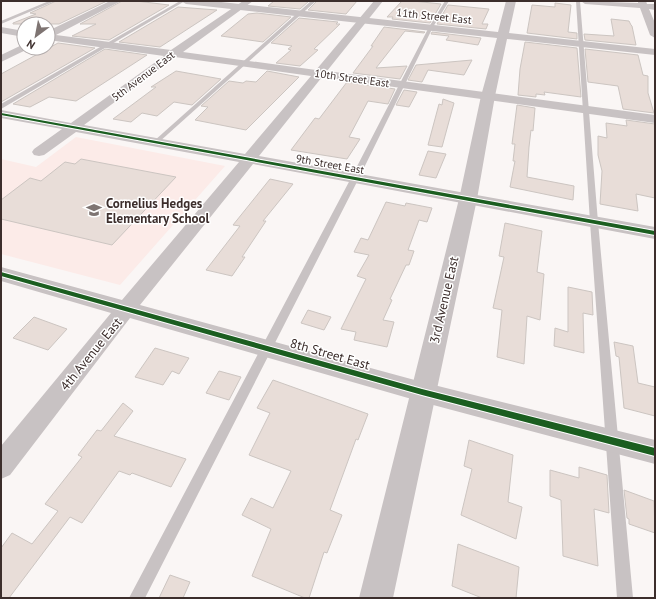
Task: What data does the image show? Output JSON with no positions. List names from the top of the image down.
{
  "streets": {
    "street": [
      "11th Street East",
      "5th Avenue East",
      "10th Street East",
      "9th Street East",
      "3rd Avenue East",
      "4th Avenue East",
      "8th Street East"
    ]
  },
  "crossings": [
    ["11th Street East", "5th Avenue East"],
    ["11th Street East", "3rd Avenue East"],
    ["11th Street East", "4th Avenue East"],
    ["5th Avenue East", "10th Street East"],
    ["5th Avenue East", "9th Street East"],
    ["10th Street East", "3rd Avenue East"],
    ["10th Street East", "4th Avenue East"],
    ["9th Street East", "3rd Avenue East"],
    ["9th Street East", "4th Avenue East"],
    ["3rd Avenue East", "8th Street East"],
    ["4th Avenue East", "8th Street East"]
  ],
  "places": {
    "school or university": ["Cornelius Hedges Elementary School"]
  },
  "north": "bottom left"
}
